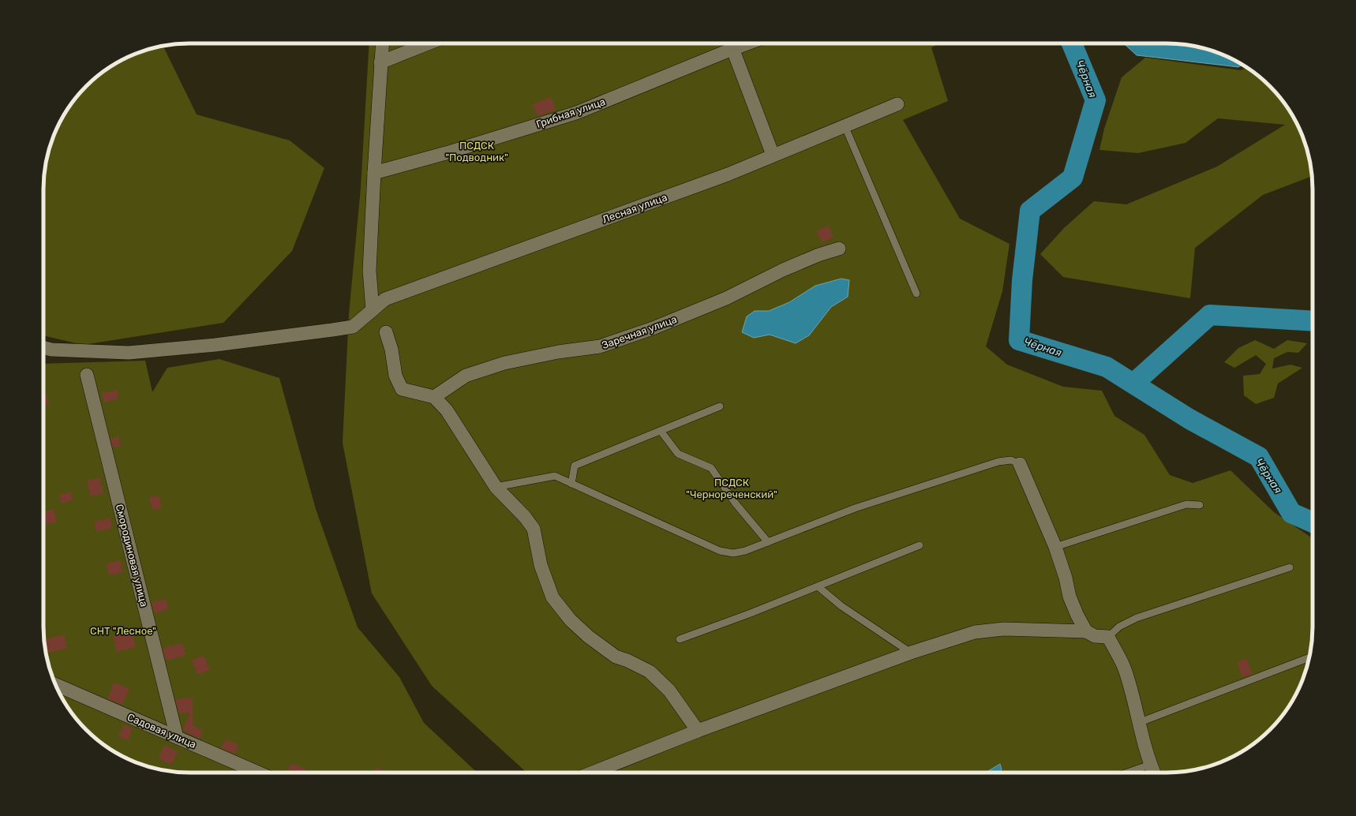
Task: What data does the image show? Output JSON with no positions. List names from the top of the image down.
{
  "streets": {
    "street": [
      "Грибная улица",
      "Лесная улица",
      "Заречная улица",
      "Смородиновая улица",
      "Садовая улица"
    ]
  },
  "crossings": [
    ["Смородиновая улица", "Садовая улица"]
  ],
  "water": ["Чёрная"],
  "parks": ["ПСДСК \"Подводник\"", "ПСДСК \"Чернореченский\"", "СНТ \"Лесное\""]
}
